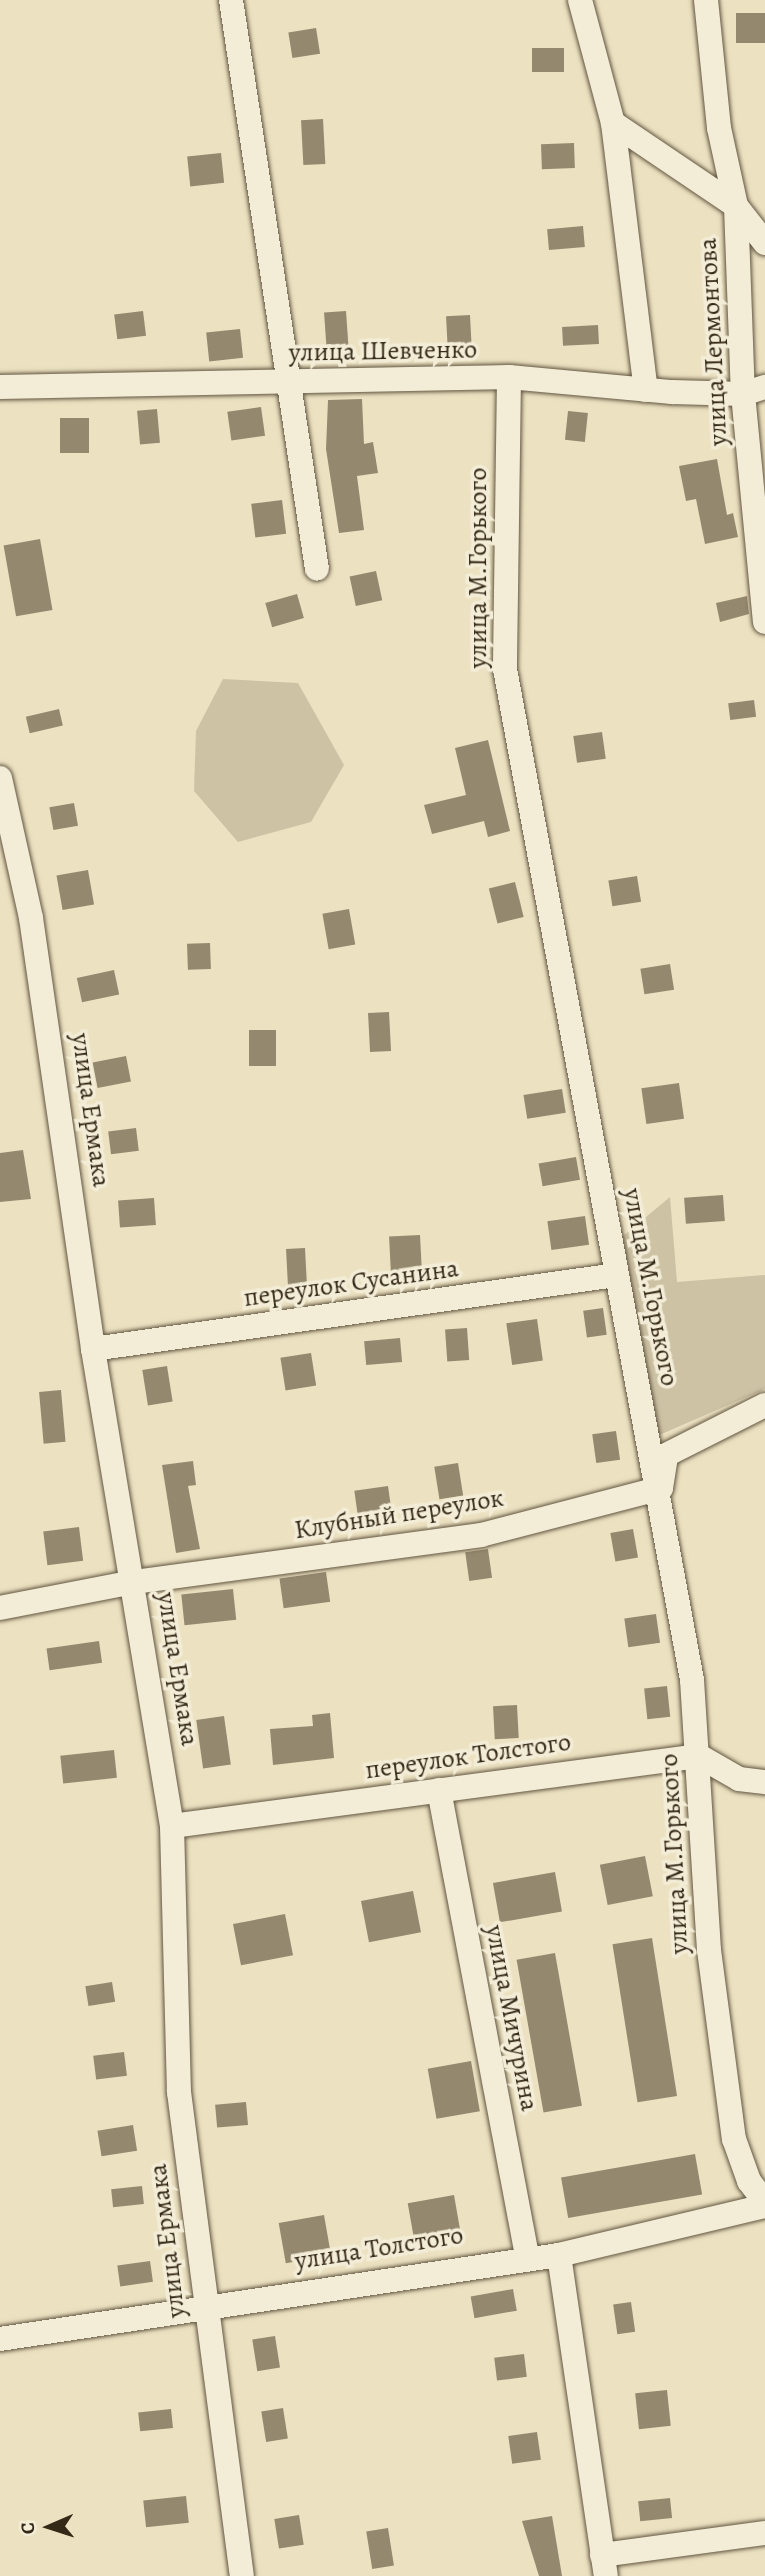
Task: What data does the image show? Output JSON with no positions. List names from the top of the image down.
{
  "streets": {
    "street": [
      "улица Лермонтова",
      "улица Шевченко",
      "улица М.Горького",
      "улица Ермака",
      "переулок Сусанина",
      "Клубный переулок",
      "переулок Толстого",
      "улица Мичурина",
      "улица Толстого"
    ]
  },
  "crossings": [
    ["улица Лермонтова", "улица Шевченко"],
    ["улица Шевченко", "улица М.Горького"],
    ["улица М.Горького", "переулок Сусанина"],
    ["улица М.Горького", "Клубный переулок"],
    ["улица М.Горького", "переулок Толстого"],
    ["улица М.Горького", "улица Толстого"],
    ["улица Ермака", "переулок Сусанина"],
    ["улица Ермака", "Клубный переулок"],
    ["улица Ермака", "переулок Толстого"],
    ["улица Ермака", "улица Толстого"],
    ["переулок Толстого", "улица Мичурина"],
    ["улица Мичурина", "улица Толстого"]
  ],
  "north": "left"
}
